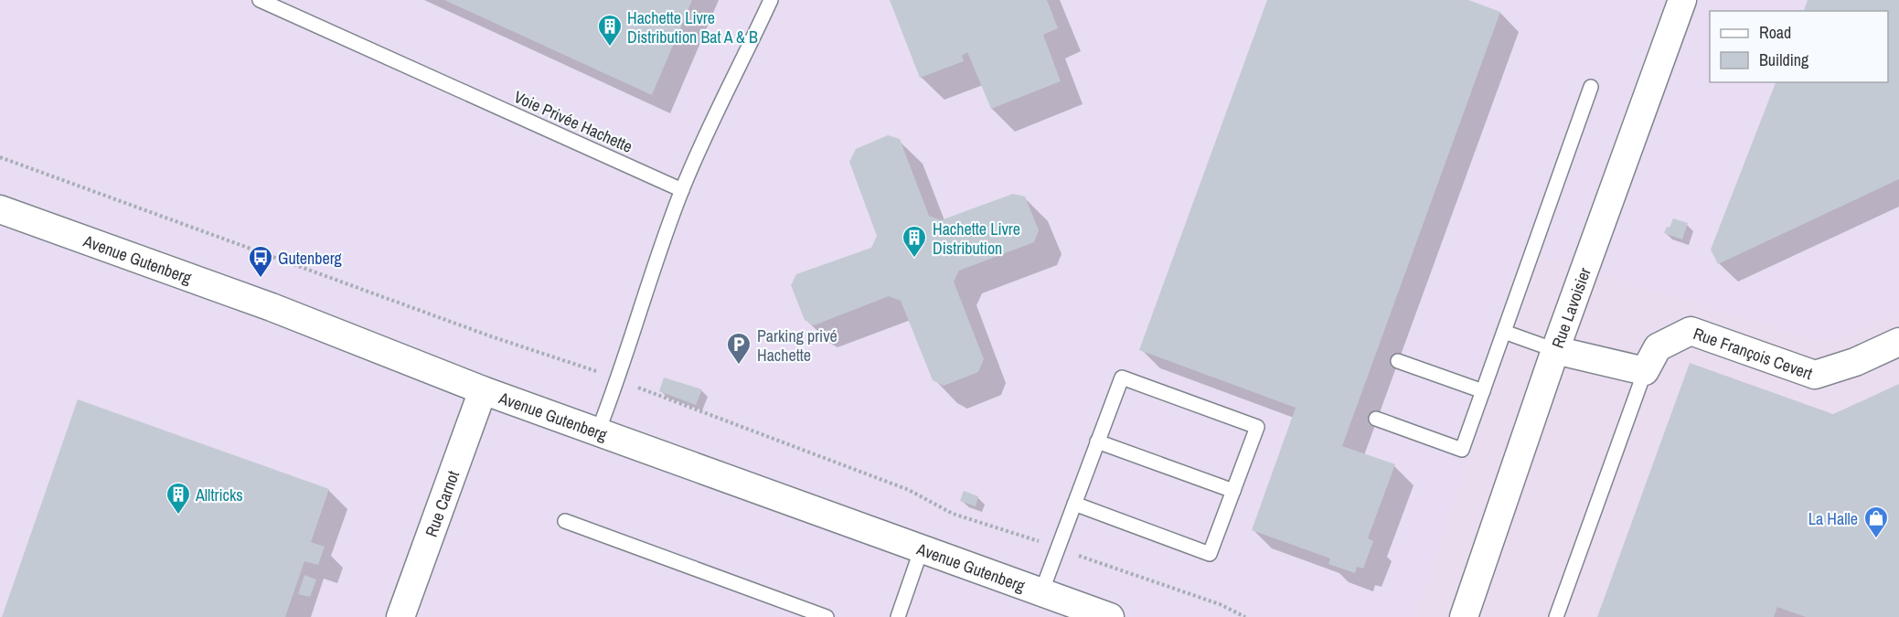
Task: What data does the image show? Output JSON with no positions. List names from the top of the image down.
{
  "streets": {
    "street": [
      "Avenue Gutenberg",
      "Rue Lavoisier",
      "Rue François Cevert",
      "Rue Carnot"
    ],
    "lane": ["Voie Privée Hachette"]
  },
  "crossings": [
    ["Avenue Gutenberg", "Rue Carnot"]
  ],
  "places": {
    "building": ["Hachette Livre Distribution Bat A & B", "Hachette Livre Distribution", "Alltricks"],
    "bus stop": ["Gutenberg"],
    "parking": ["Parking privé Hachette"],
    "shop": ["La Halle"]
  },
  "legend": ["Road", "Building"]
}
